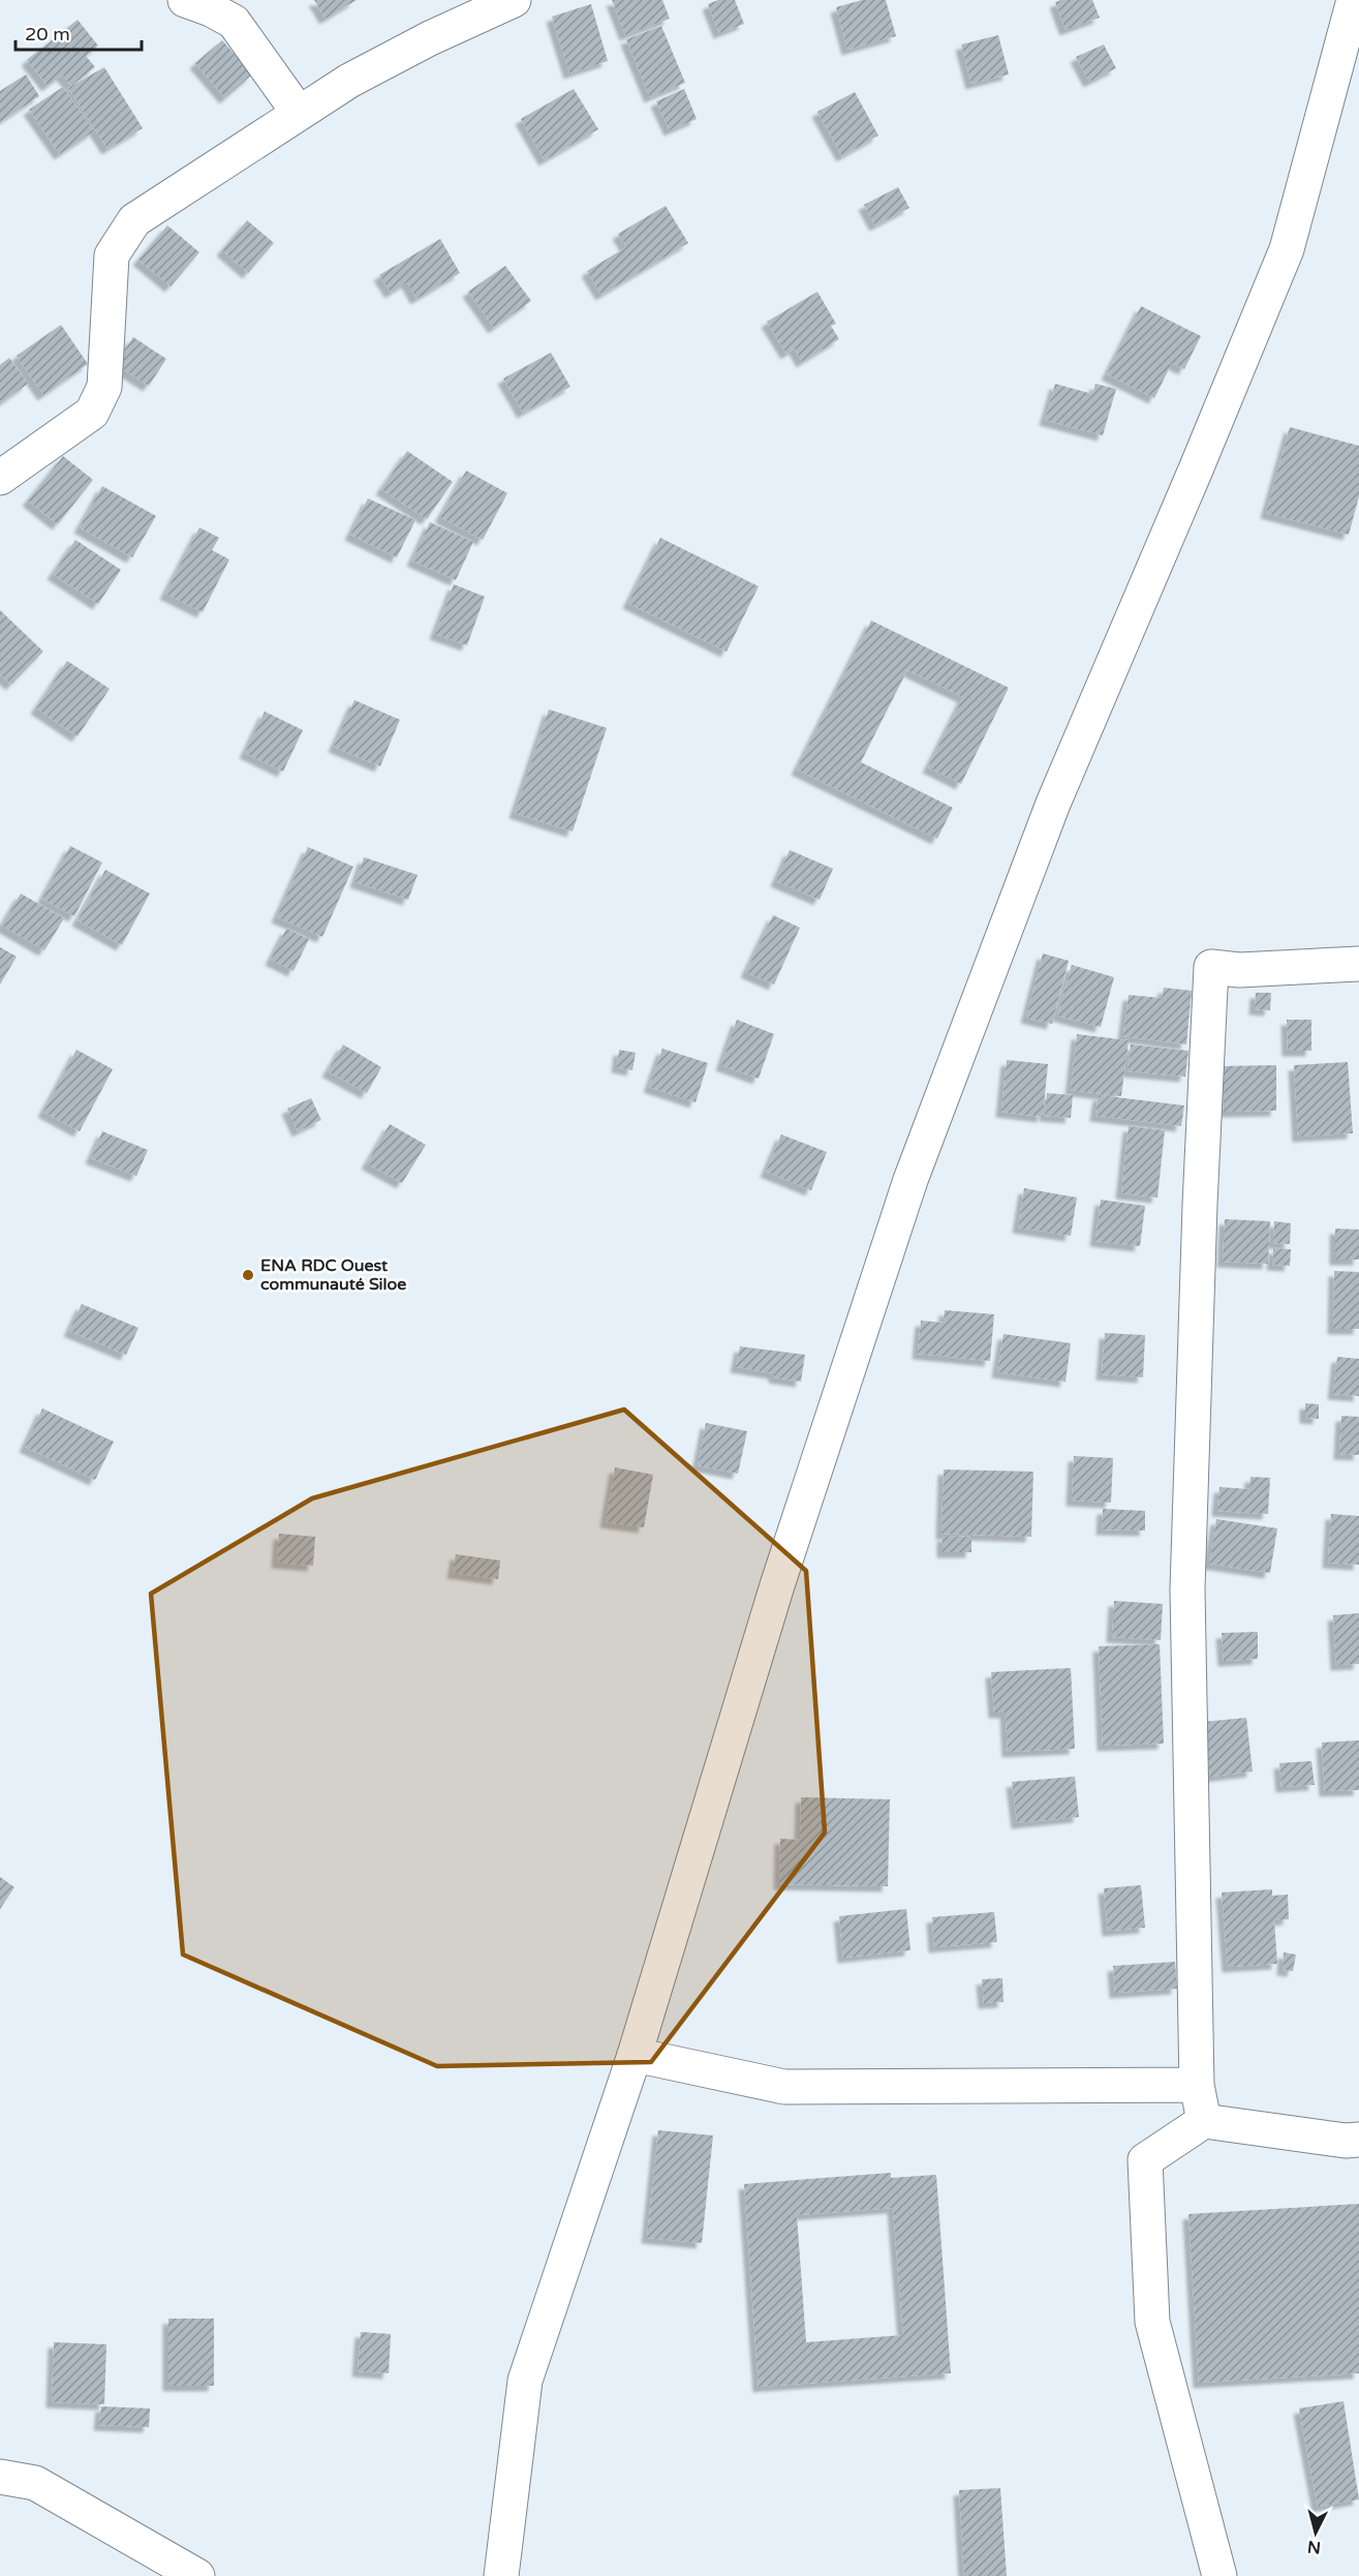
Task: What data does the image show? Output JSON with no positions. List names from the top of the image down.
{
  "places": ["ENA RDC Ouest communauté Siloe"],
  "scale_bar": "20 m",
  "north": "bottom"
}
